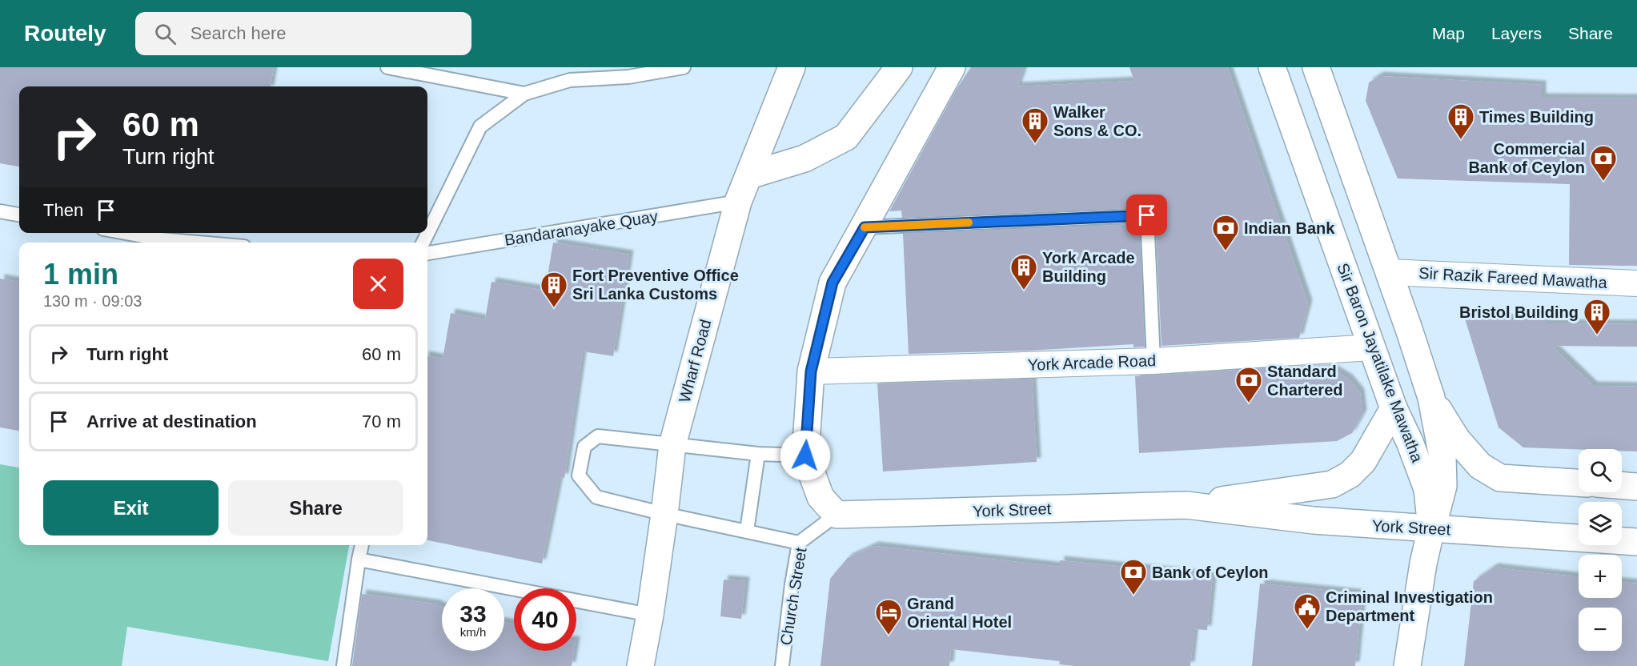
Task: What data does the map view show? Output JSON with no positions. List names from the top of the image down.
{
  "streets": {
    "main road": ["Wharf Road", "Sir Baron Jayatilake Mawatha", "York Street"],
    "street": ["Sir Razik Fareed Mawatha", "York Arcade Road"],
    "lane": ["Bandaranayake Quay", "Church Street"]
  },
  "crossings": [
    ["Bandaranayake Quay", "Wharf Road"],
    ["York Arcade Road", "Sir Baron Jayatilake Mawatha"],
    ["Sir Baron Jayatilake Mawatha", "York Street"],
    ["York Street", "Church Street"]
  ],
  "places": {
    "building": [
      "Times Building",
      "Walker Sons & CO.",
      "York Arcade Building",
      "Fort Preventive Office Sri Lanka Customs",
      "Bristol Building"
    ],
    "bank": [
      "Commercial Bank of Ceylon",
      "Indian Bank",
      "Standard Chartered",
      "Bank of Ceylon"
    ],
    "public building": ["Criminal Investigation Department"],
    "hotel": ["Grand Oriental Hotel"]
  },
  "page": {
    "header": "Routely",
    "search": "Search here",
    "nav": ["Map", "Layers", "Share"],
    "turn": ["60 m", "Turn right"],
    "then": "Then",
    "heading": ["1 min", "130 m · 09:03"],
    "list": [
      {
        "name": "Turn right",
        "value": "60 m"
      },
      {
        "name": "Arrive at destination",
        "value": "70 m"
      }
    ],
    "map_buttons": ["+", "−"],
    "buttons": ["Exit", "Share"],
    "speed": "33 km/h",
    "limit": "40"
  }
}
